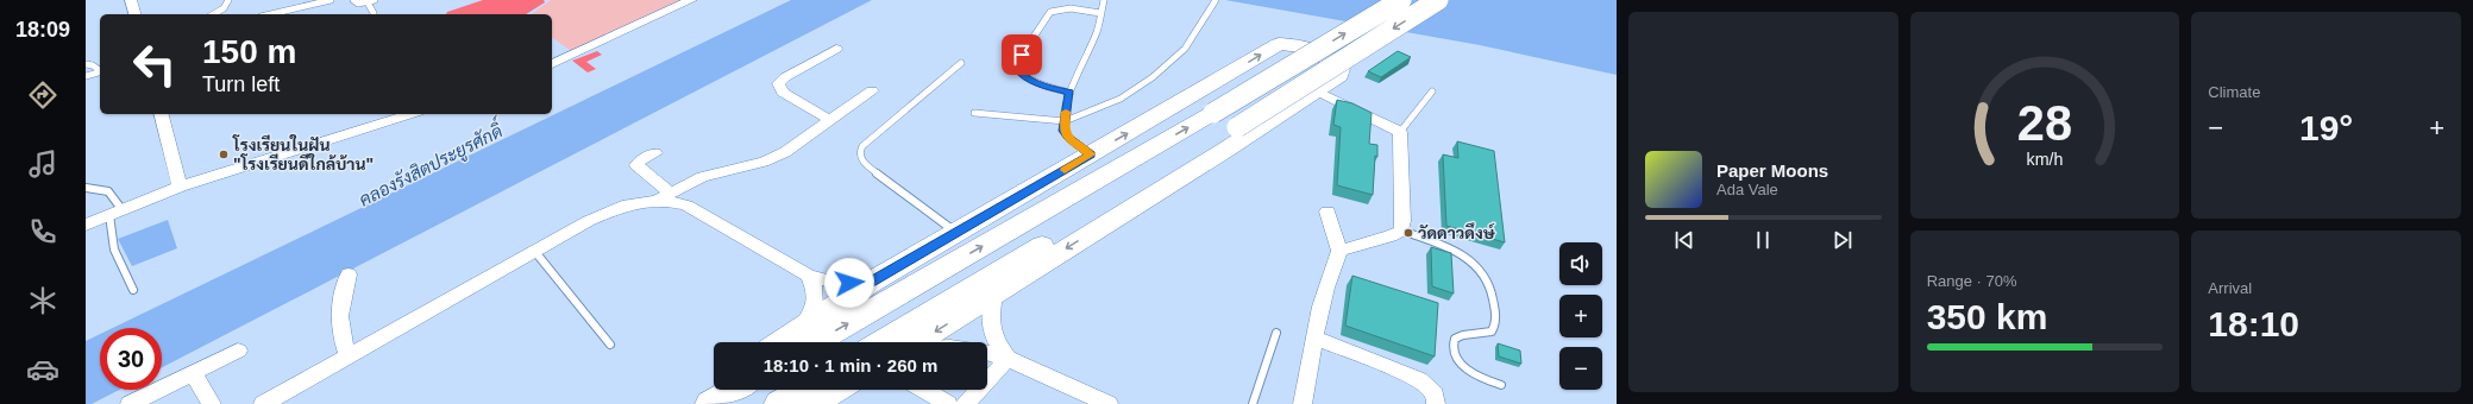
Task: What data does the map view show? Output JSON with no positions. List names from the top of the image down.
{
  "water": ["คลองรังสิตประยูรศักดิ์"],
  "places": ["โรงเรียนในฝัน \"โรงเรียนดีใกล้บ้าน\"", "วัดดาวดึงษ์"],
  "page": {
    "tabs": "18:09",
    "tile": [
      "Climate",
      ["Range · 70%", "350 km"],
      ["Arrival", "18:10"]
    ],
    "turn": ["150 m", "Turn left"],
    "heat": ["−", "19°", "+"],
    "song": ["Paper Moons", "Ada Vale"],
    "map_buttons": ["+", "−"],
    "limit": "30",
    "trip": "18:10 · 1 min · 260 m",
    "gauge": ["28", "km/h"]
  }
}
